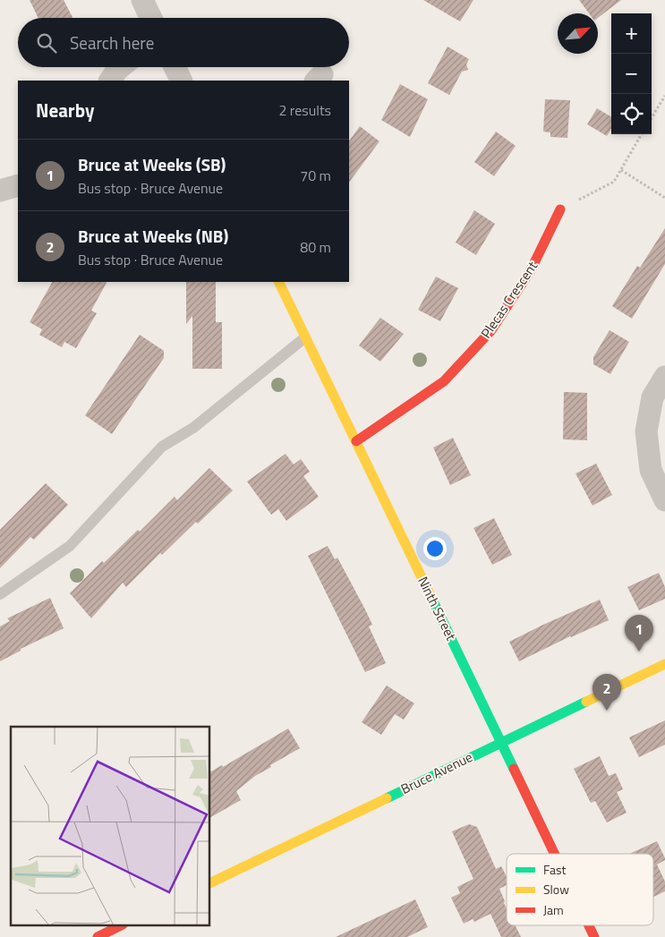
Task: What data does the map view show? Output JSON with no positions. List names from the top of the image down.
{
  "streets": {
    "street": ["Plecas Crescent", "Ninth Street", "Bruce Avenue"]
  },
  "crossings": [
    ["Plecas Crescent", "Ninth Street"],
    ["Ninth Street", "Bruce Avenue"]
  ],
  "legend": ["Fast", "Slow", "Jam"],
  "north": "top right",
  "page": {
    "map_buttons": ["+", "−"],
    "search": "Search here",
    "heading": ["Nearby", "2 results"],
    "list": [
      {
        "mark": "1",
        "name": "Bruce at Weeks (SB)",
        "note": "Bus stop · Bruce Avenue",
        "value": "70 m"
      },
      {
        "mark": "2",
        "name": "Bruce at Weeks (NB)",
        "note": "Bus stop · Bruce Avenue",
        "value": "80 m"
      }
    ],
    "pins": ["1", "2"]
  }
}
